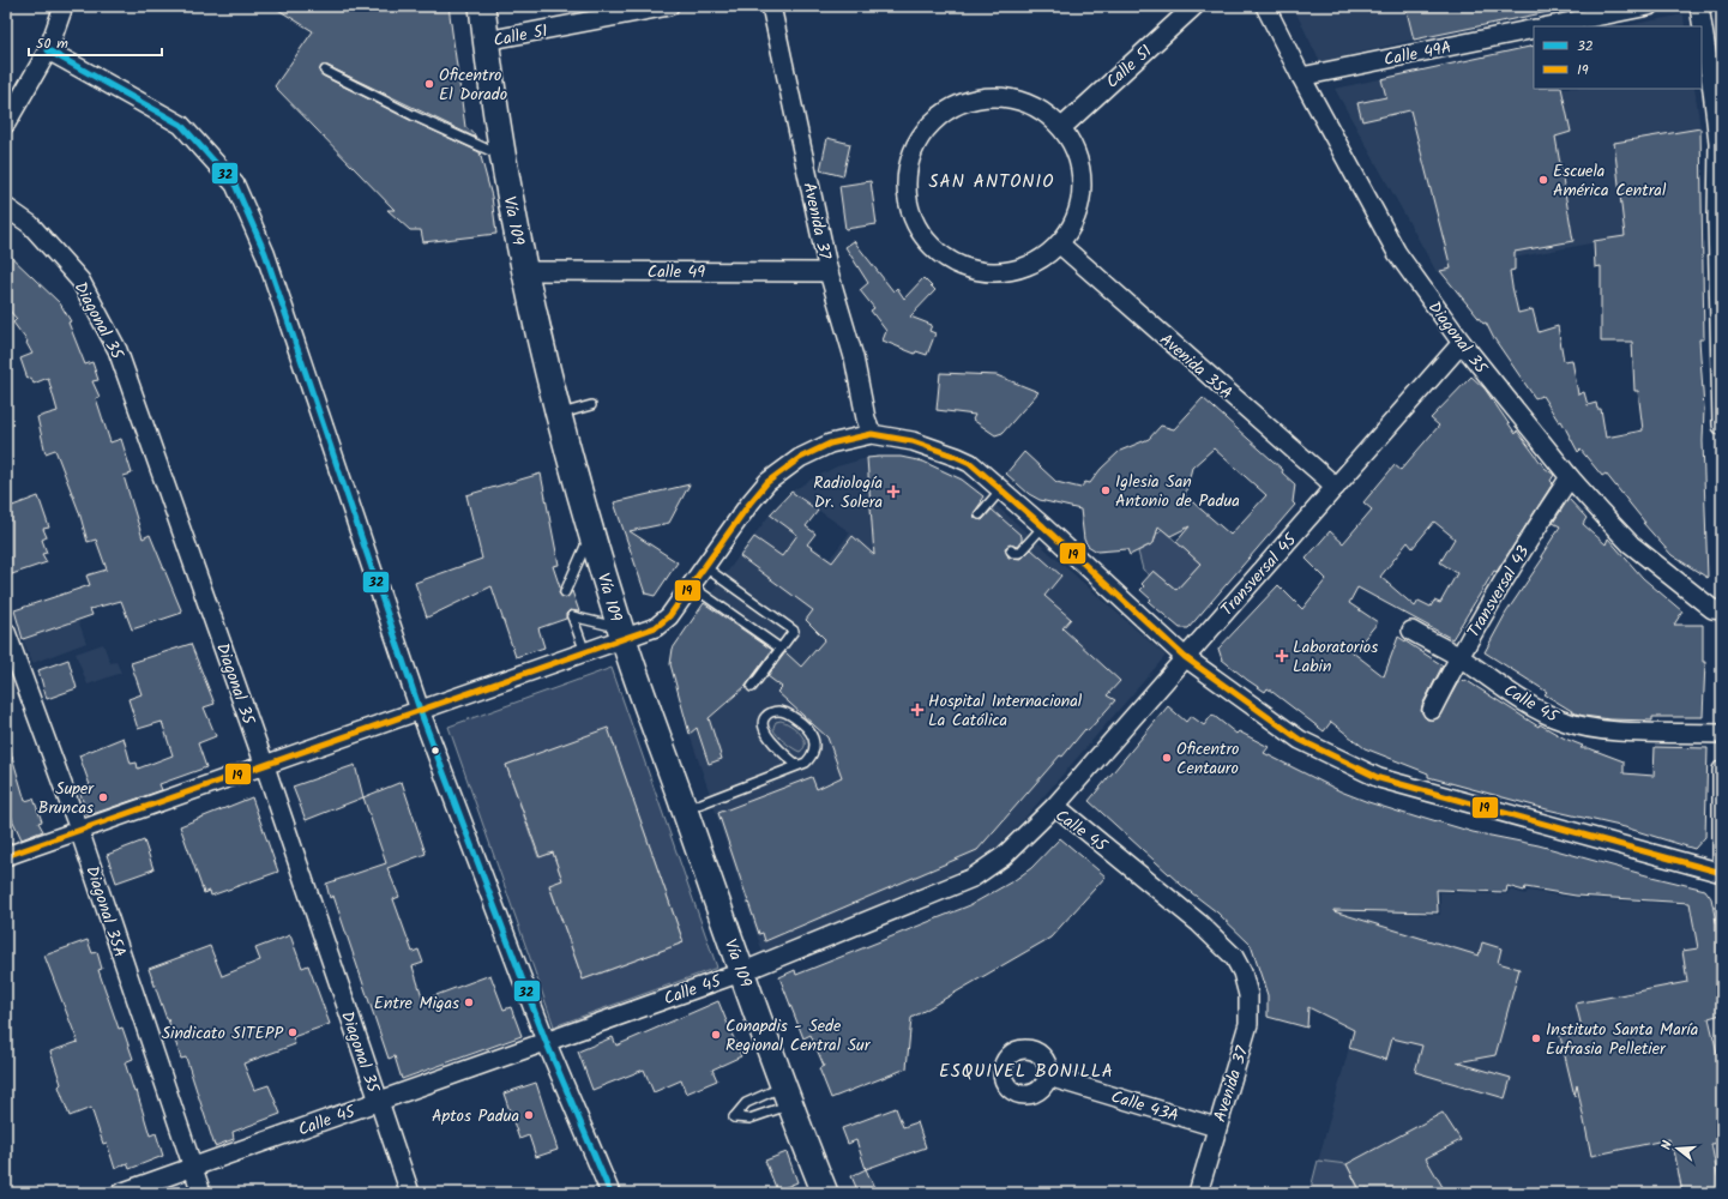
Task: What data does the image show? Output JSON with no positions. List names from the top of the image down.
{
  "streets": {
    "main road": ["Vía 109"],
    "street": [
      "Calle 51",
      "Calle 49A",
      "Avenida 37",
      "Calle 49",
      "Diagonal 35",
      "Avenida 35A",
      "Transversal 45",
      "Transversal 43",
      "Calle 45",
      "Diagonal 35A",
      "Calle 43A"
    ]
  },
  "crossings": [
    ["Calle 51", "Vía 109"],
    ["Calle 49A", "Diagonal 35"],
    ["Vía 109", "Calle 49"],
    ["Vía 109", "Calle 45"],
    ["Avenida 37", "Calle 49"],
    ["Avenida 37", "Calle 45"],
    ["Avenida 37", "Calle 43A"],
    ["Diagonal 35", "Transversal 45"],
    ["Diagonal 35", "Transversal 43"],
    ["Diagonal 35", "Calle 45"],
    ["Avenida 35A", "Transversal 45"],
    ["Transversal 45", "Calle 45"],
    ["Transversal 43", "Calle 45"],
    ["Calle 45", "Diagonal 35A"]
  ],
  "districts": ["SAN ANTONIO", "ESQUIVEL BONILLA"],
  "places": {
    "other": [
      "Oficentro El Dorado",
      "Escuela América Central",
      "Iglesia San Antonio de Padua",
      "Oficentro Centauro",
      "Super Bruncas",
      "Entre Migas",
      "Sindicato SITEPP",
      "Conapdis - Sede Regional Central Sur",
      "Instituto Santa María Eufrasia Pelletier",
      "Aptos Padua"
    ],
    "health": ["Radiología Dr. Solera", "Laboratorios Labin", "Hospital Internacional La Católica"]
  },
  "lines": ["transit line 32", "transit line 19"],
  "legend": ["32", "19"],
  "scale_bar": "50 m",
  "north": "left"
}
